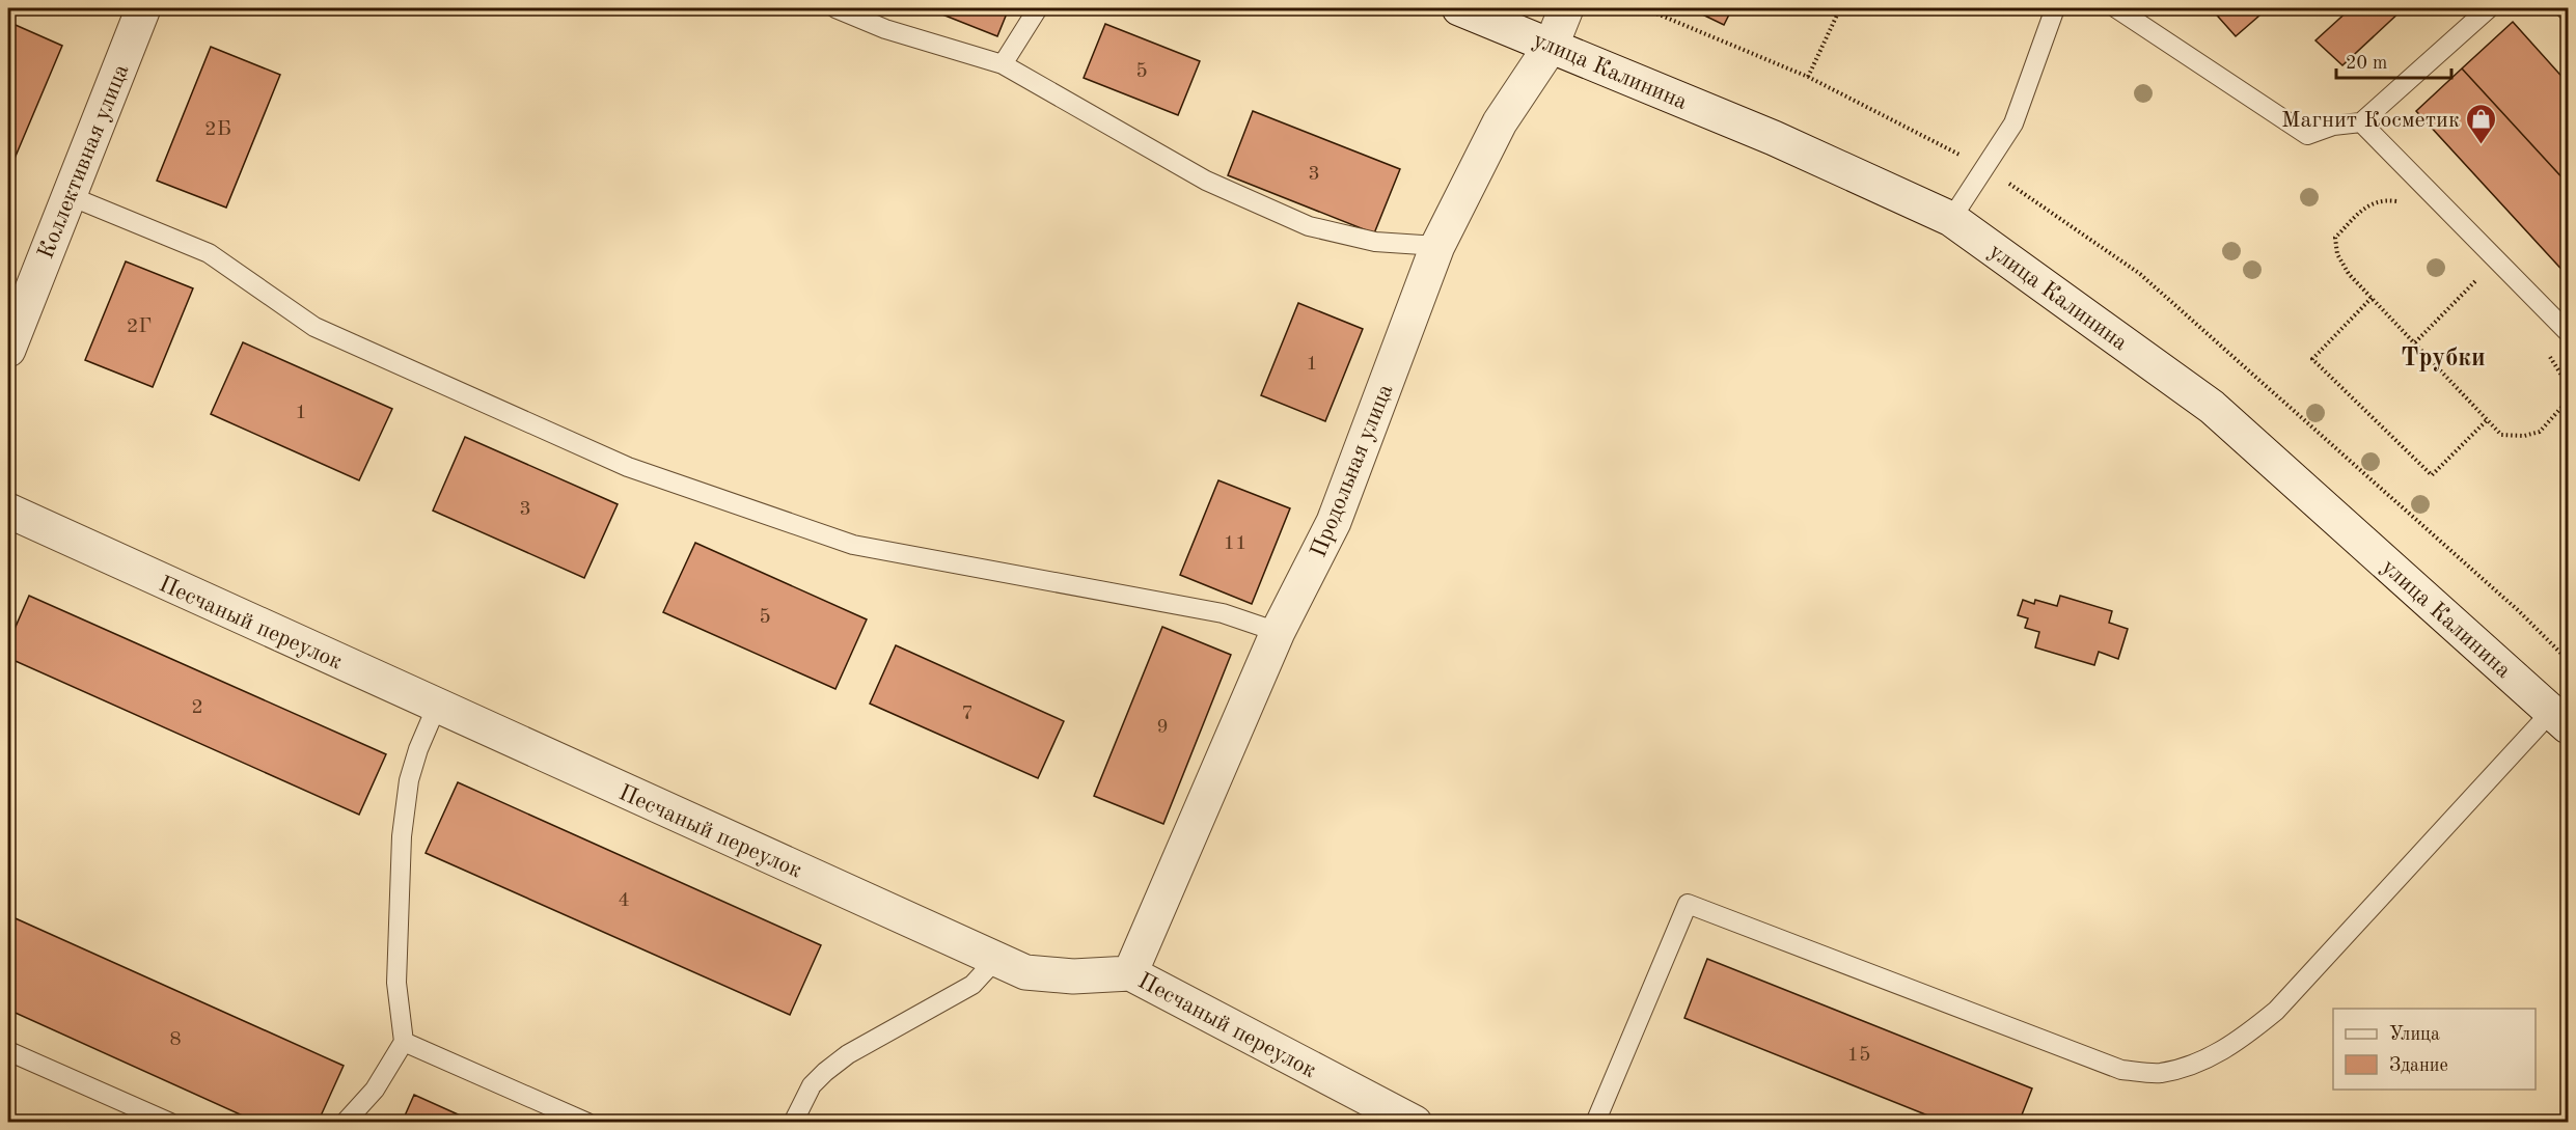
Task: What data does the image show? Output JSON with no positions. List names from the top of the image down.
{
  "streets": {
    "street": [
      "улица Калинина",
      "Коллективная улица",
      "Продольная улица",
      "Песчаный переулок"
    ]
  },
  "crossings": [
    ["улица Калинина", "Продольная улица"],
    ["Продольная улица", "Песчаный переулок"]
  ],
  "districts": ["Трубки"],
  "places": {
    "shop": ["Магнит Косметик"]
  },
  "house_numbers": [
    "5",
    "2Б",
    "3",
    "2Г",
    "1",
    "1",
    "3",
    "11",
    "5",
    "2",
    "7",
    "9",
    "4",
    "8",
    "15"
  ],
  "legend": ["Улица", "Здание"],
  "scale_bar": "20 m"
}
